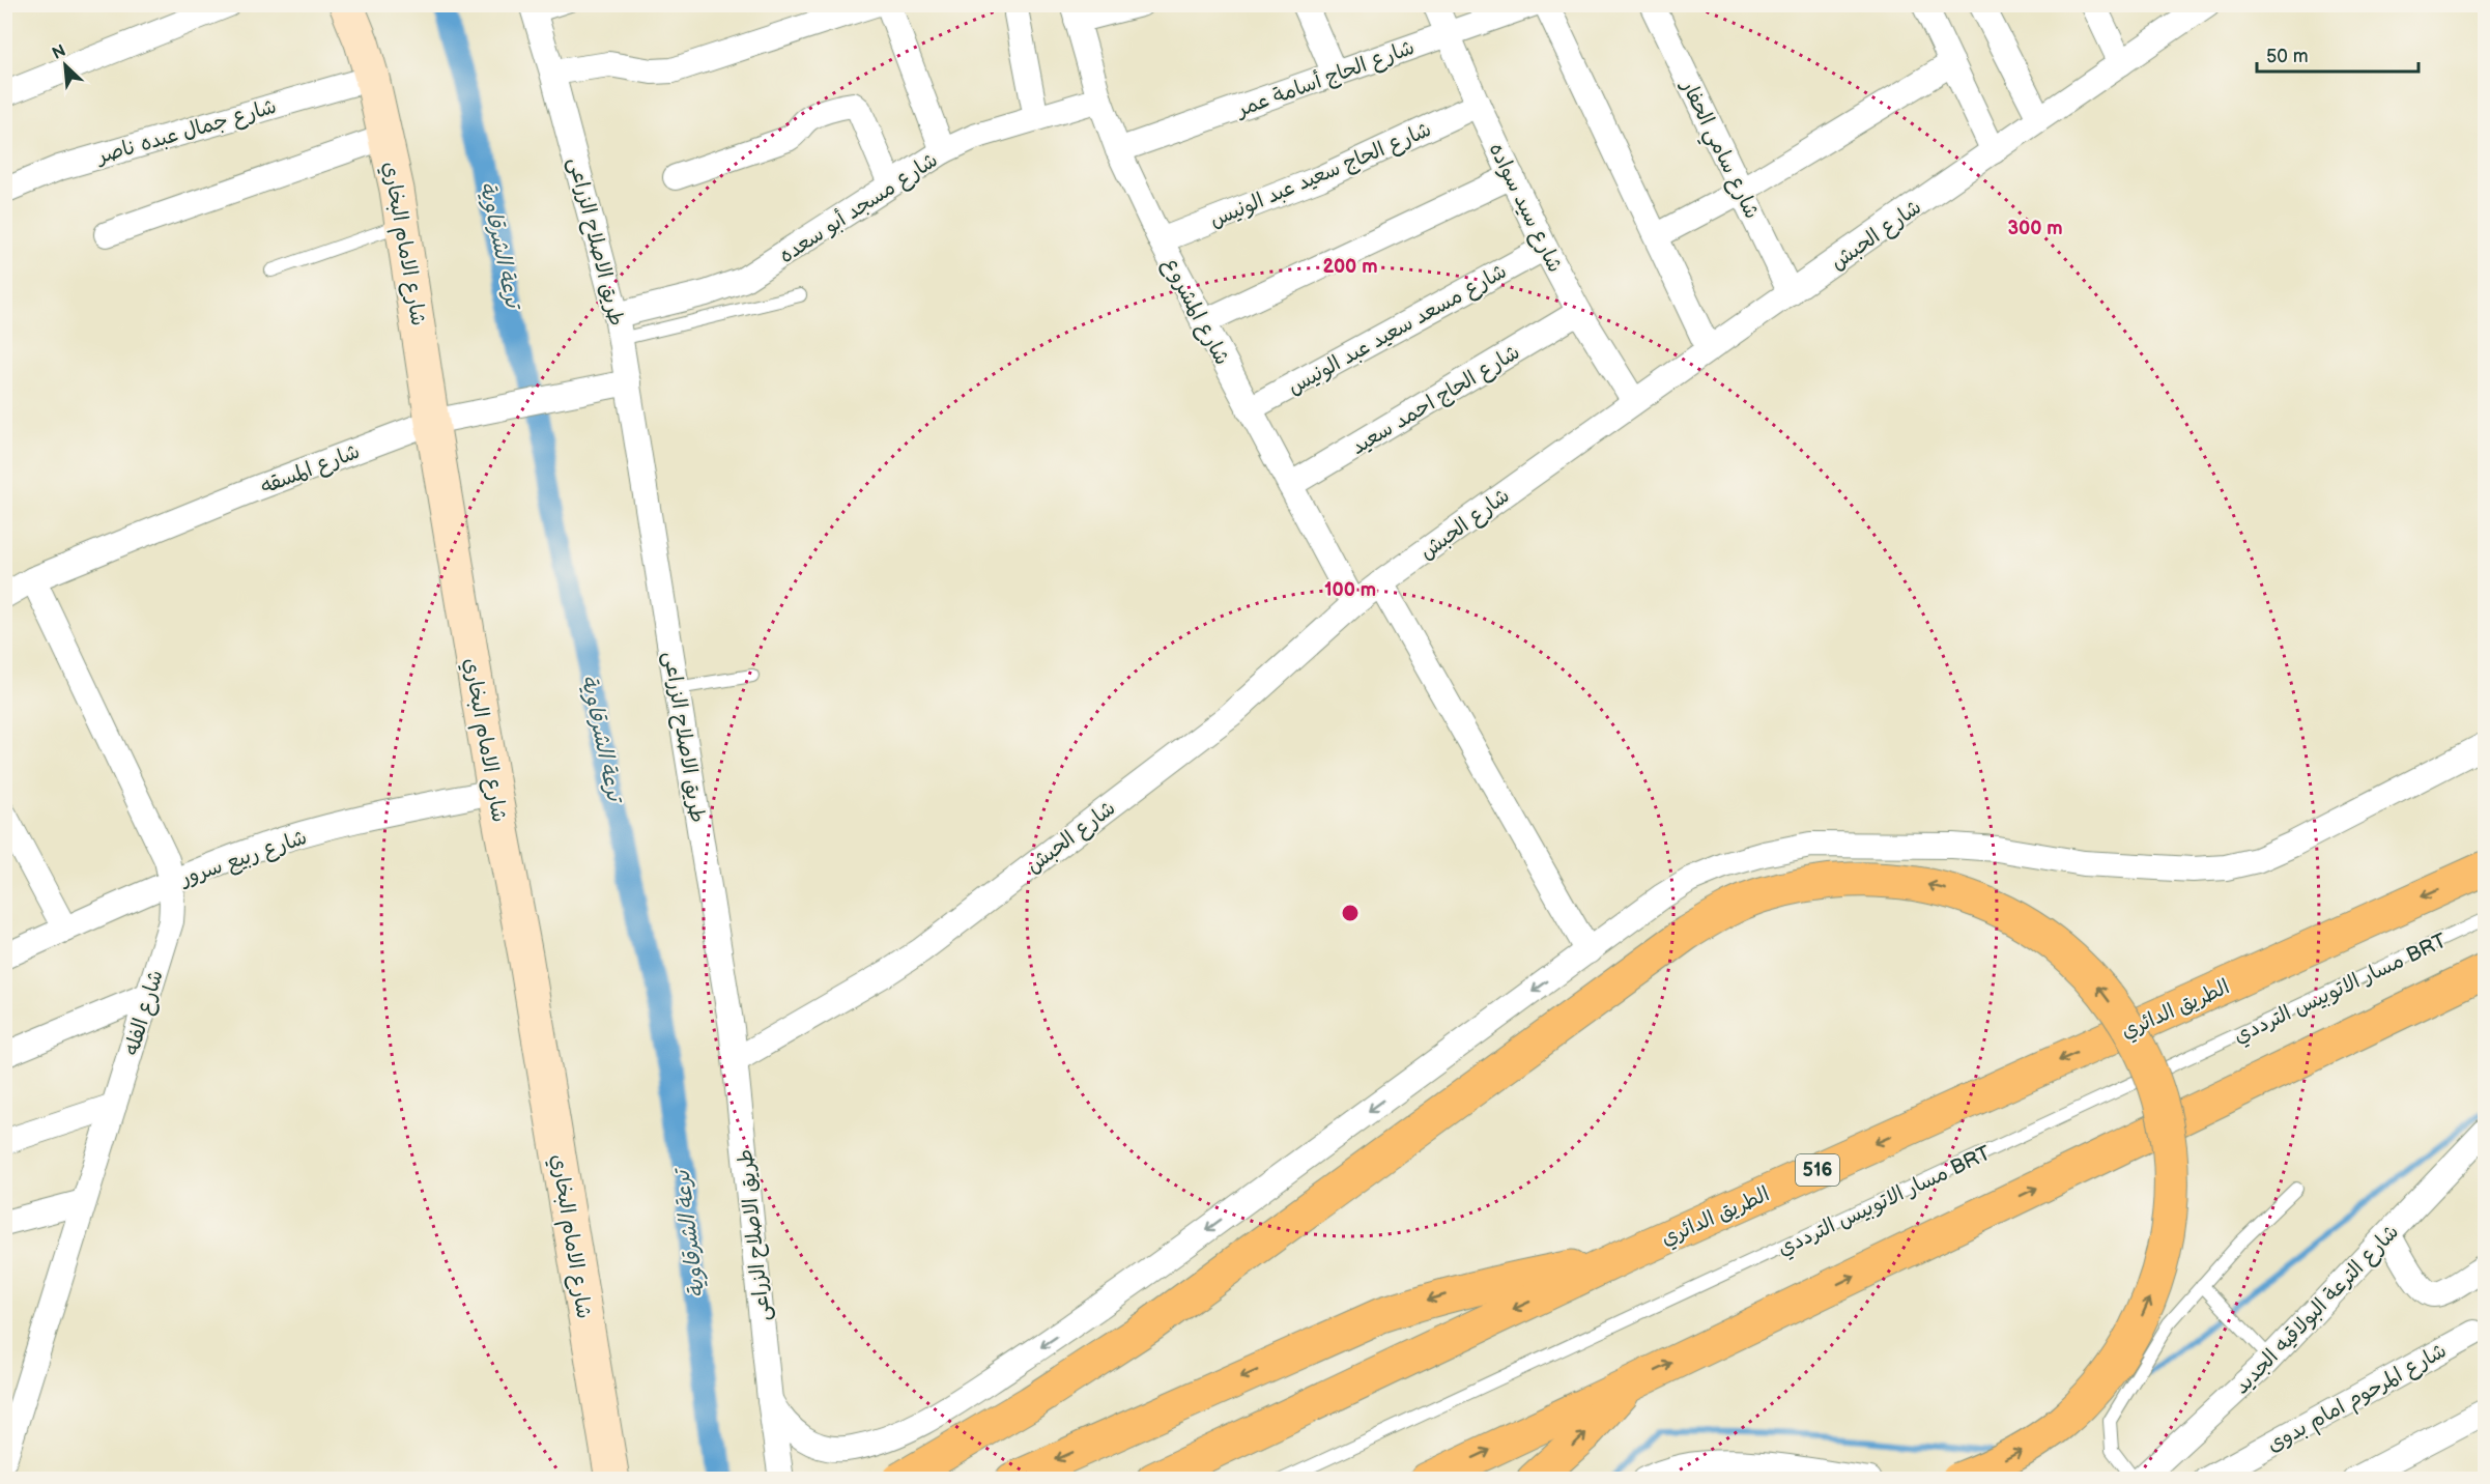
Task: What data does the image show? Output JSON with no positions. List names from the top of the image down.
{
  "streets": {
    "highway": ["الطريق الدائري", "516"],
    "street": [
      "شارع الحاج أسامة عمر",
      "شارع جمال عبده ناصر",
      "شارع سامي الحفار",
      "شارع الحاج سعيد عبد الونيس",
      "شارع مسجد أبو سعده",
      "شارع سيد سواده",
      "شارع الحبش",
      "طريق الاصلاح الزراعى",
      "شارع الامام البخاري",
      "شارع المشروع",
      "شارع مسعد سعيد عبد الونيس",
      "شارع الحاج احمد سعيد",
      "شارع المسقه",
      "شارع ربيع سرور",
      "شارع الفله",
      "شارع الترعة البولاقيه الجديد",
      "شارع المرحوم امام بدوى"
    ],
    "lane": ["مسار الاتوبيس الترددي BRT"]
  },
  "crossings": [
    ["شارع الحاج أسامة عمر", "شارع سيد سواده"],
    ["شارع الحاج أسامة عمر", "شارع المشروع"],
    ["شارع جمال عبده ناصر", "شارع الامام البخاري"],
    ["شارع سامي الحفار", "شارع الحبش"],
    ["شارع الحاج سعيد عبد الونيس", "شارع سيد سواده"],
    ["شارع الحاج سعيد عبد الونيس", "شارع المشروع"],
    ["شارع مسجد أبو سعده", "طريق الاصلاح الزراعى"],
    ["شارع مسجد أبو سعده", "شارع المشروع"],
    ["شارع سيد سواده", "شارع الحبش"],
    ["شارع سيد سواده", "شارع مسعد سعيد عبد الونيس"],
    ["شارع سيد سواده", "شارع الحاج احمد سعيد"],
    ["شارع الحبش", "طريق الاصلاح الزراعى"],
    ["شارع الحبش", "شارع المشروع"],
    ["طريق الاصلاح الزراعى", "شارع المسقه"],
    ["شارع الامام البخاري", "شارع المسقه"],
    ["شارع الامام البخاري", "شارع ربيع سرور"],
    ["شارع المشروع", "شارع مسعد سعيد عبد الونيس"],
    ["شارع المشروع", "شارع الحاج احمد سعيد"],
    ["شارع المسقه", "شارع الفله"],
    ["شارع ربيع سرور", "شارع الفله"]
  ],
  "water": ["ترعة الشرقاوية"],
  "scale_bar": "50 m",
  "north": "top left",
  "rings": ["300 m", "200 m", "100 m"]
}
